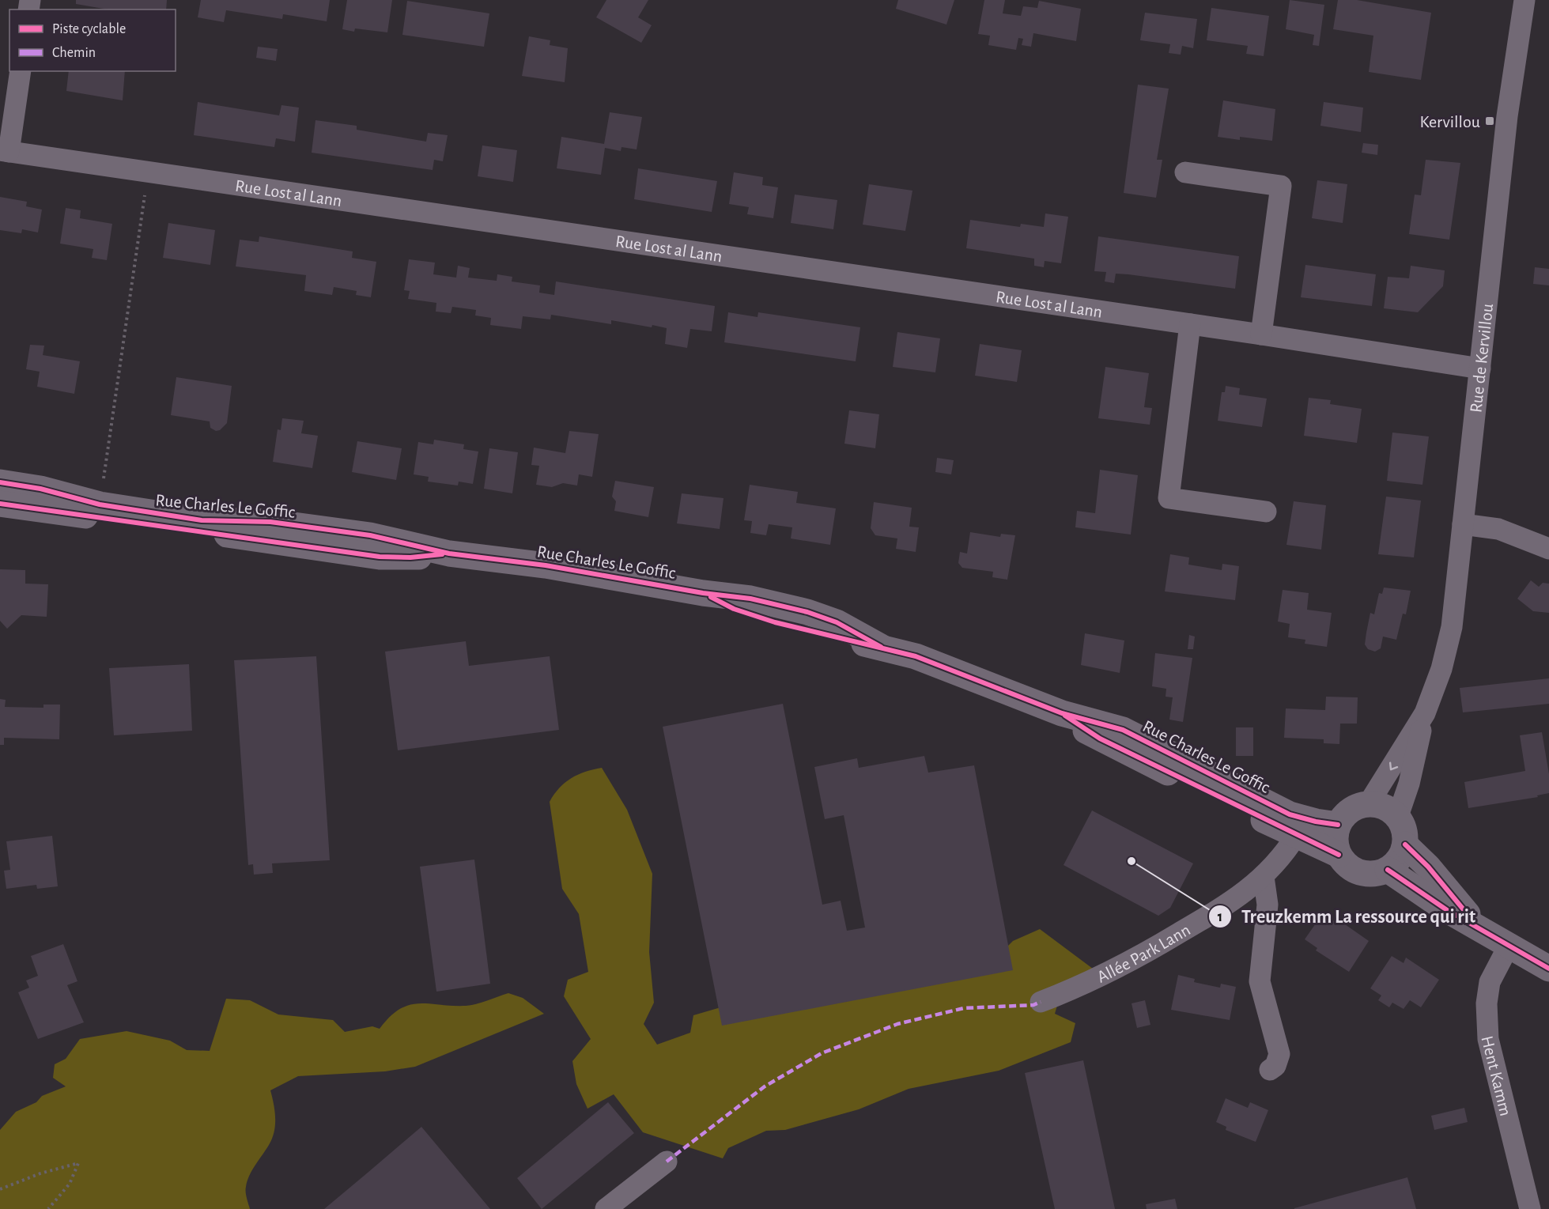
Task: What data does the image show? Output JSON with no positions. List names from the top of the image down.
{
  "streets": {
    "street": [
      "Rue Lost al Lann",
      "Rue de Kervillou",
      "Rue Charles Le Goffic",
      "Allée Park Lann",
      "Hent Kamm"
    ]
  },
  "crossings": [
    ["Rue Lost al Lann", "Rue de Kervillou"],
    ["Rue de Kervillou", "Rue Charles Le Goffic"],
    ["Rue Charles Le Goffic", "Allée Park Lann"]
  ],
  "places": {
    "transit": ["Kervillou"],
    "other": ["Treuzkemm La ressource qui rit"]
  },
  "legend": ["Piste cyclable", "Chemin"]
}
